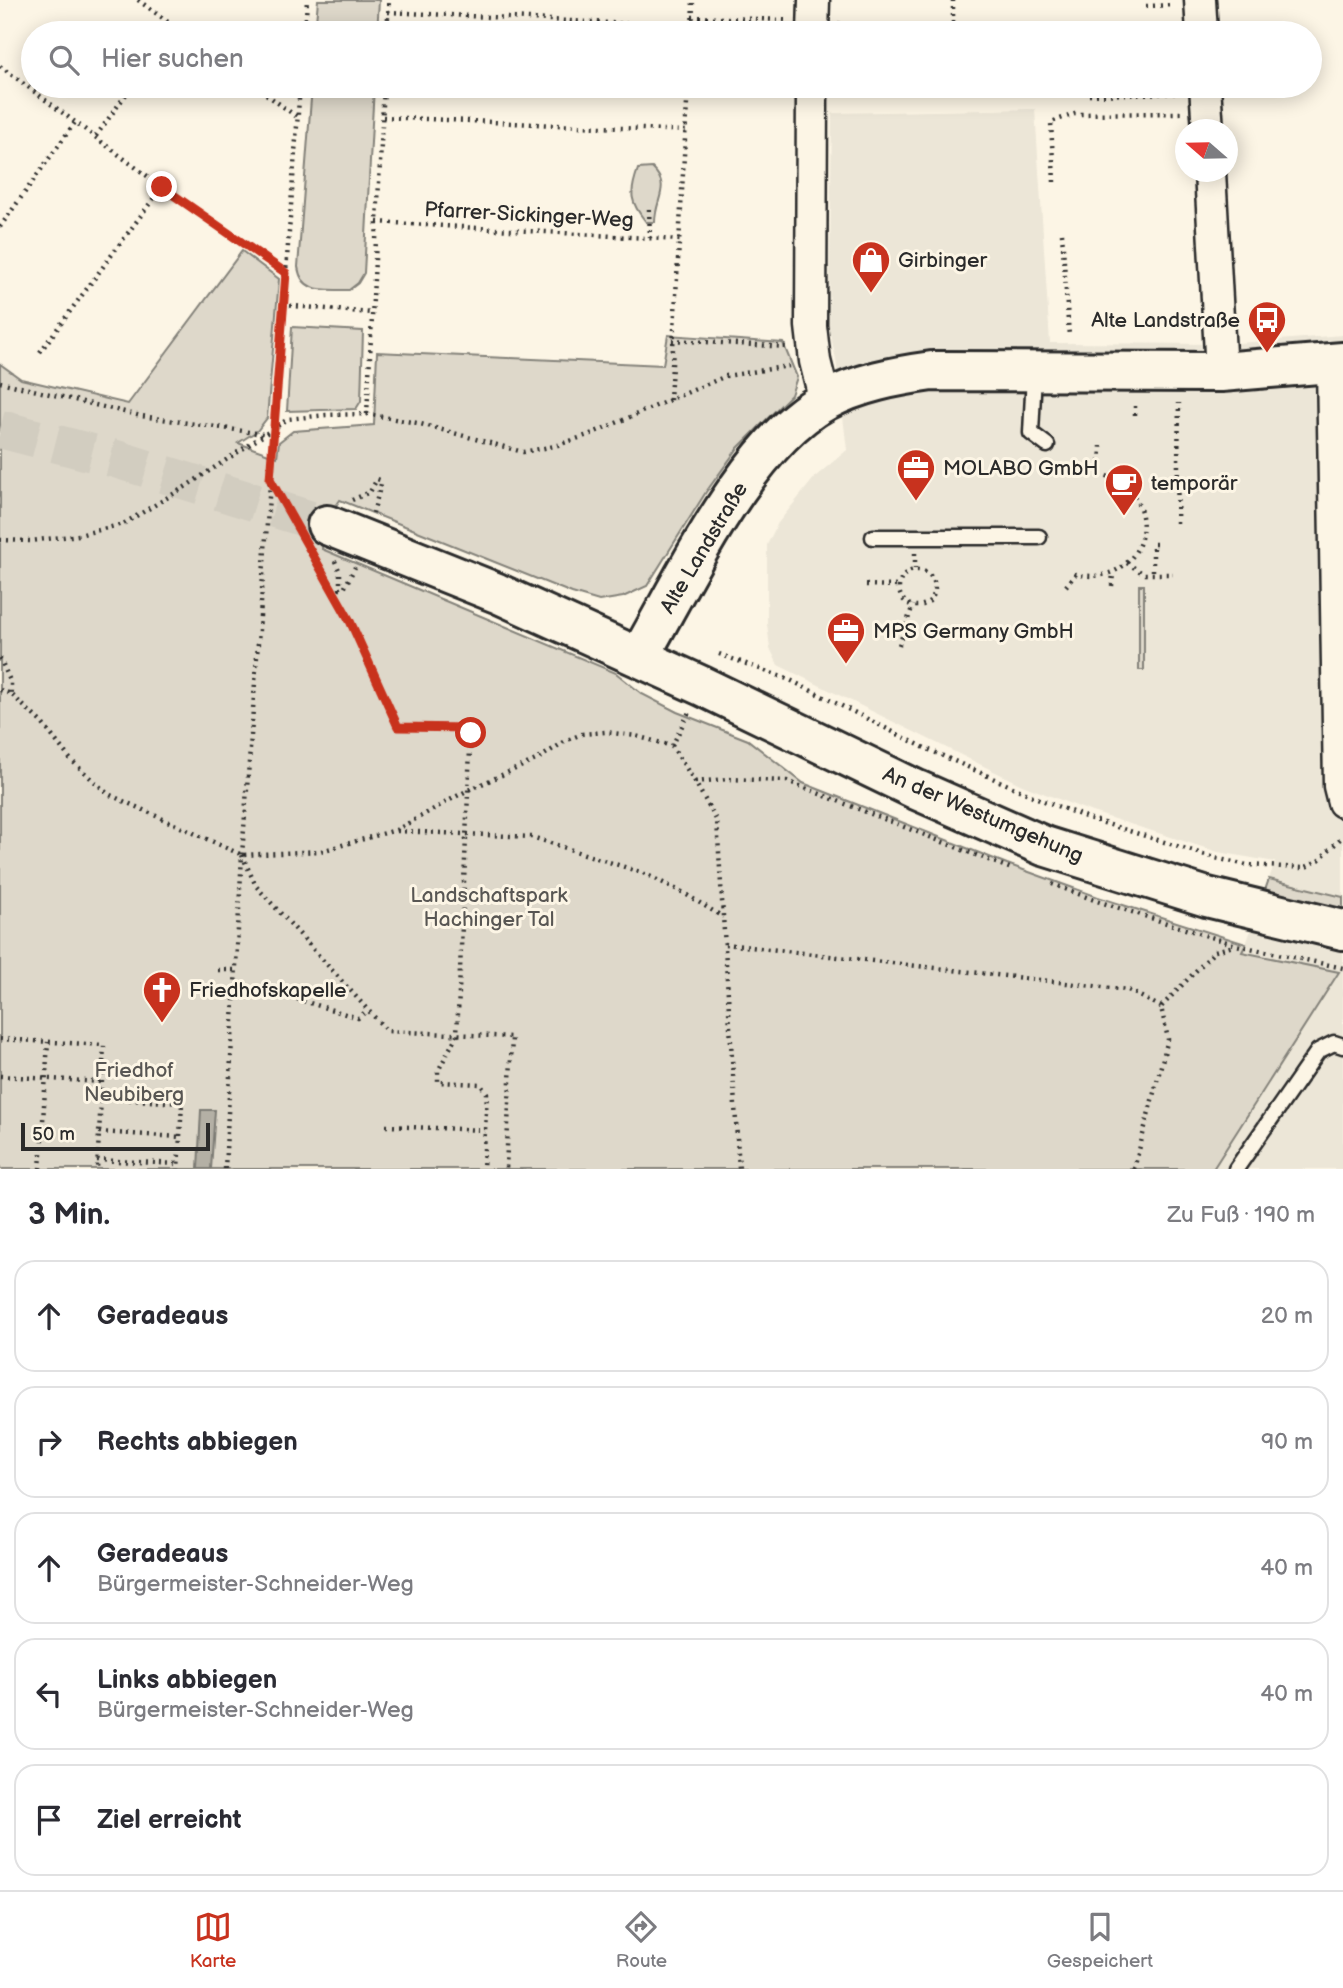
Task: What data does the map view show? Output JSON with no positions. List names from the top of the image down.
{
  "streets": {
    "main road": ["Alte Landstraße", "An der Westumgehung"],
    "path": ["Pfarrer-Sickinger-Weg"]
  },
  "crossings": [
    ["Alte Landstraße", "An der Westumgehung"]
  ],
  "parks": ["Landschaftspark Hachinger Tal", "Friedhof Neubiberg"],
  "places": {
    "shop": ["Girbinger"],
    "bus stop": ["Alte Landstraße"],
    "office": ["MOLABO GmbH", "MPS Germany GmbH"],
    "cafe": ["temporär"],
    "church": ["Friedhofskapelle"]
  },
  "scale_bar": "50 m",
  "north": "left",
  "page": {
    "search": "Hier suchen",
    "scale": "50 m",
    "heading": ["3 Min.", "Zu Fuß · 190 m"],
    "list": [
      ["Geradeaus", "20 m"],
      ["Rechts abbiegen", "90 m"],
      ["Geradeaus", "Bürgermeister-Schneider-Weg", "40 m"],
      ["Links abbiegen", "Bürgermeister-Schneider-Weg", "40 m"],
      "Ziel erreicht"
    ],
    "nav": ["Karte", "Route", "Gespeichert"]
  }
}
